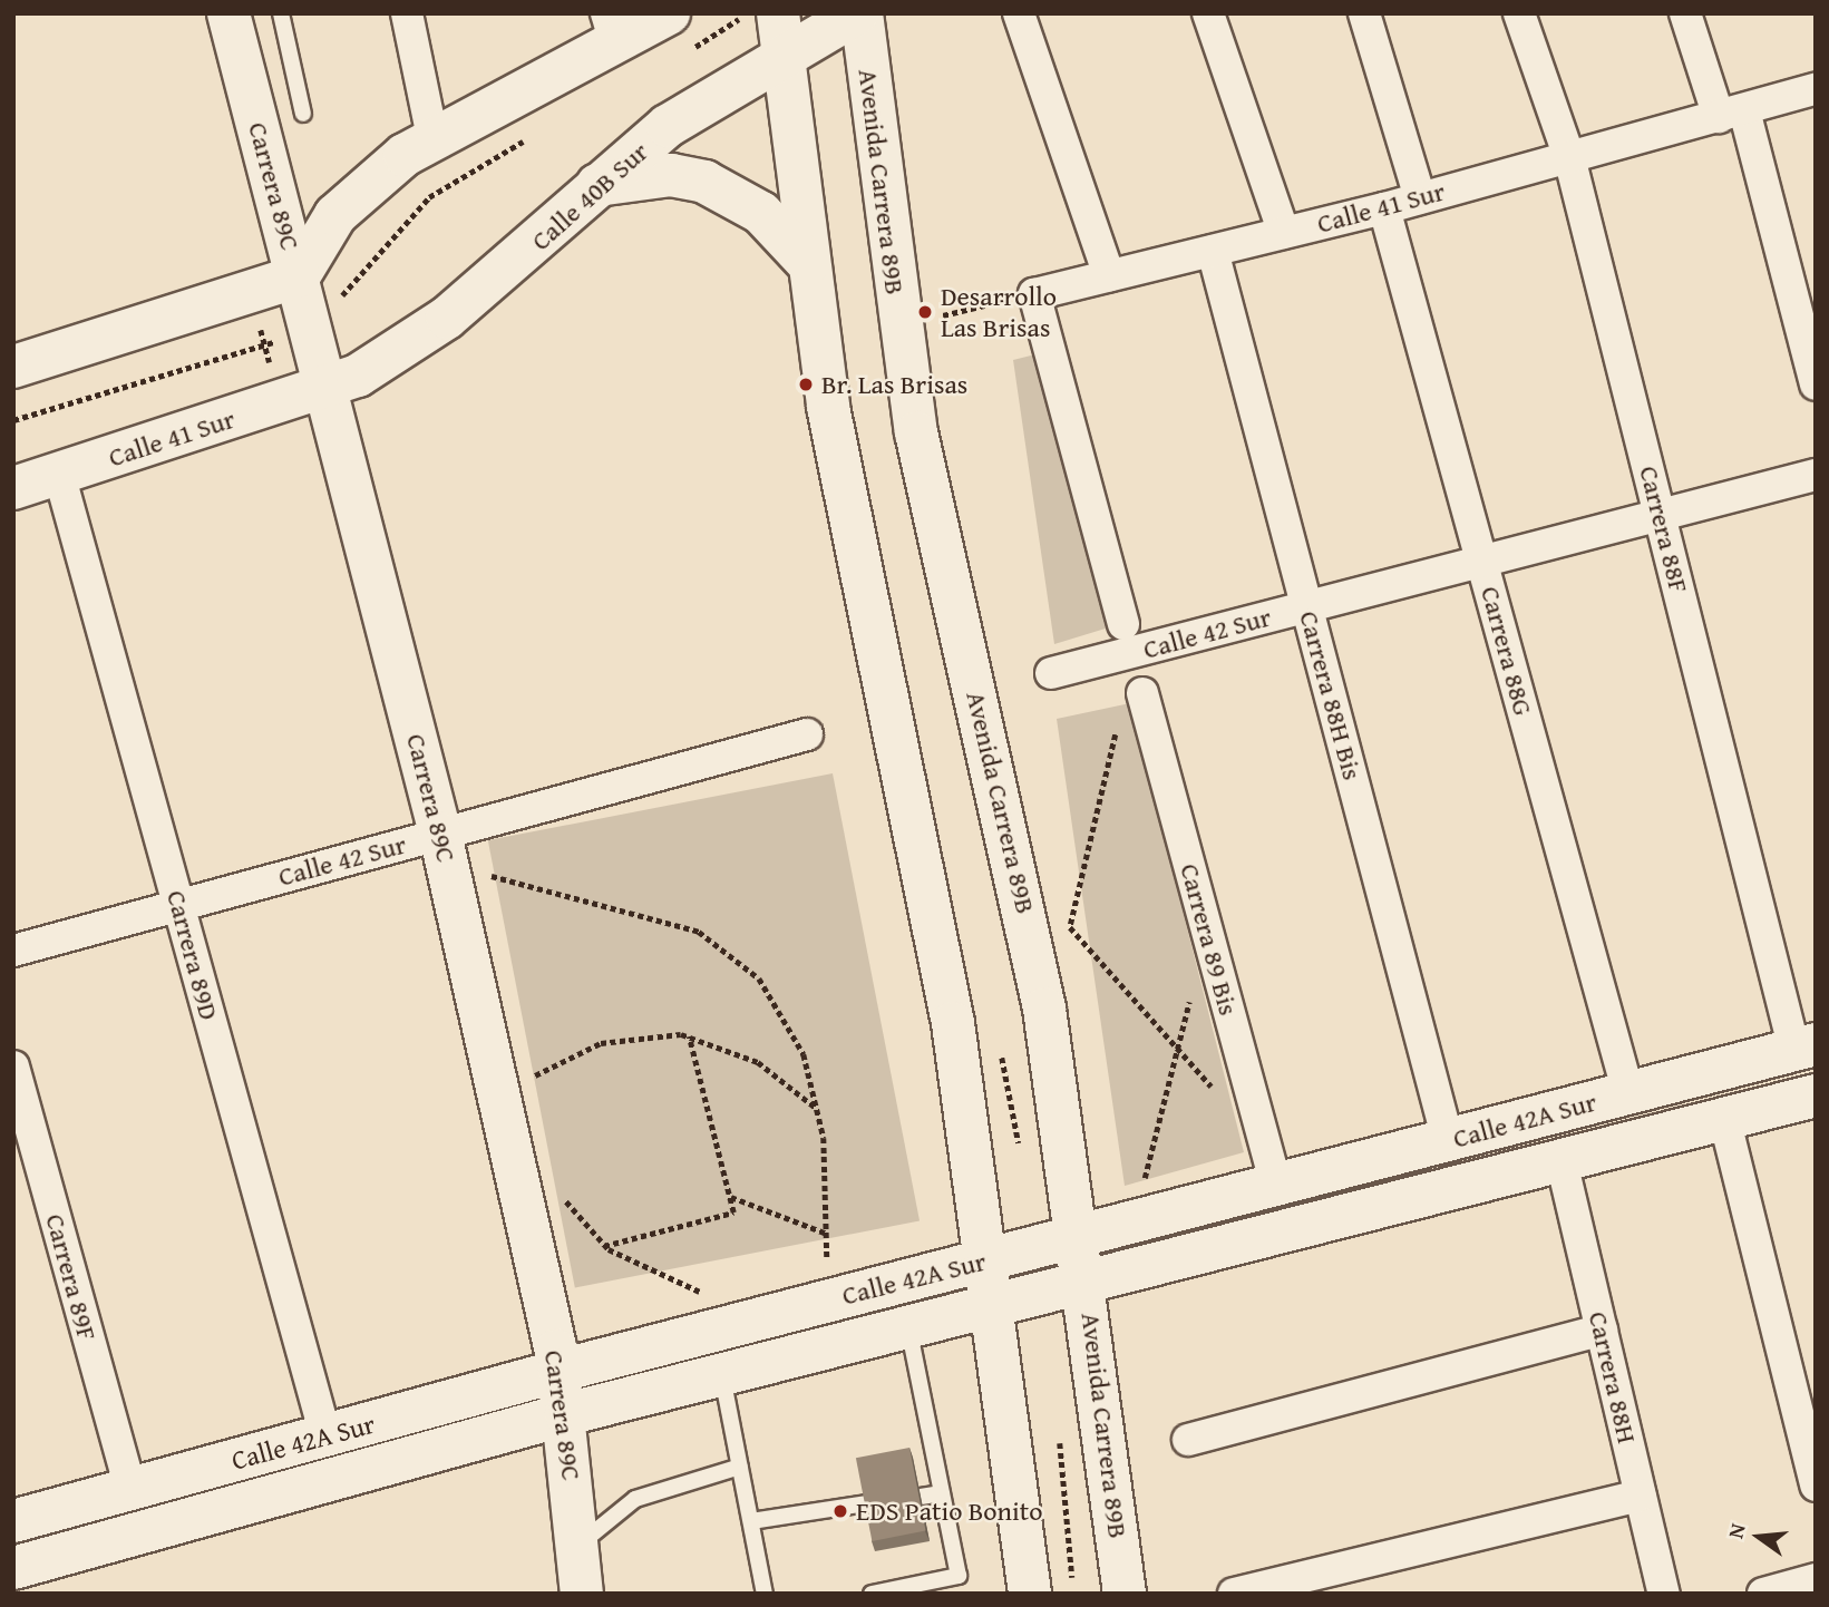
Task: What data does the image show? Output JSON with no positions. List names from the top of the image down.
{
  "streets": {
    "street": [
      "Avenida Carrera 89B",
      "Carrera 89C",
      "Calle 40B Sur",
      "Calle 41 Sur",
      "Carrera 88F",
      "Calle 42 Sur",
      "Carrera 88G",
      "Carrera 88H Bis",
      "Carrera 89 Bis",
      "Carrera 89D",
      "Calle 42A Sur",
      "Carrera 89F",
      "Carrera 88H"
    ]
  },
  "crossings": [
    ["Avenida Carrera 89B", "Calle 40B Sur"],
    ["Avenida Carrera 89B", "Calle 42A Sur"],
    ["Carrera 89C", "Calle 40B Sur"],
    ["Carrera 89C", "Calle 41 Sur"],
    ["Carrera 89C", "Calle 42 Sur"],
    ["Carrera 89C", "Calle 42A Sur"],
    ["Calle 40B Sur", "Calle 41 Sur"],
    ["Calle 41 Sur", "Carrera 88F"],
    ["Calle 41 Sur", "Carrera 88G"],
    ["Calle 41 Sur", "Carrera 88H Bis"],
    ["Calle 41 Sur", "Carrera 89D"],
    ["Carrera 88F", "Calle 42 Sur"],
    ["Carrera 88F", "Calle 42A Sur"],
    ["Calle 42 Sur", "Carrera 88G"],
    ["Calle 42 Sur", "Carrera 88H Bis"],
    ["Calle 42 Sur", "Carrera 89D"],
    ["Carrera 88G", "Calle 42A Sur"],
    ["Carrera 88H Bis", "Calle 42A Sur"],
    ["Carrera 89 Bis", "Calle 42A Sur"],
    ["Carrera 89D", "Calle 42A Sur"],
    ["Calle 42A Sur", "Carrera 89F"],
    ["Calle 42A Sur", "Carrera 88H"]
  ],
  "places": ["Desarrollo Las Brisas", "Br. Las Brisas", "EDS Patio Bonito"],
  "north": "left"
}
